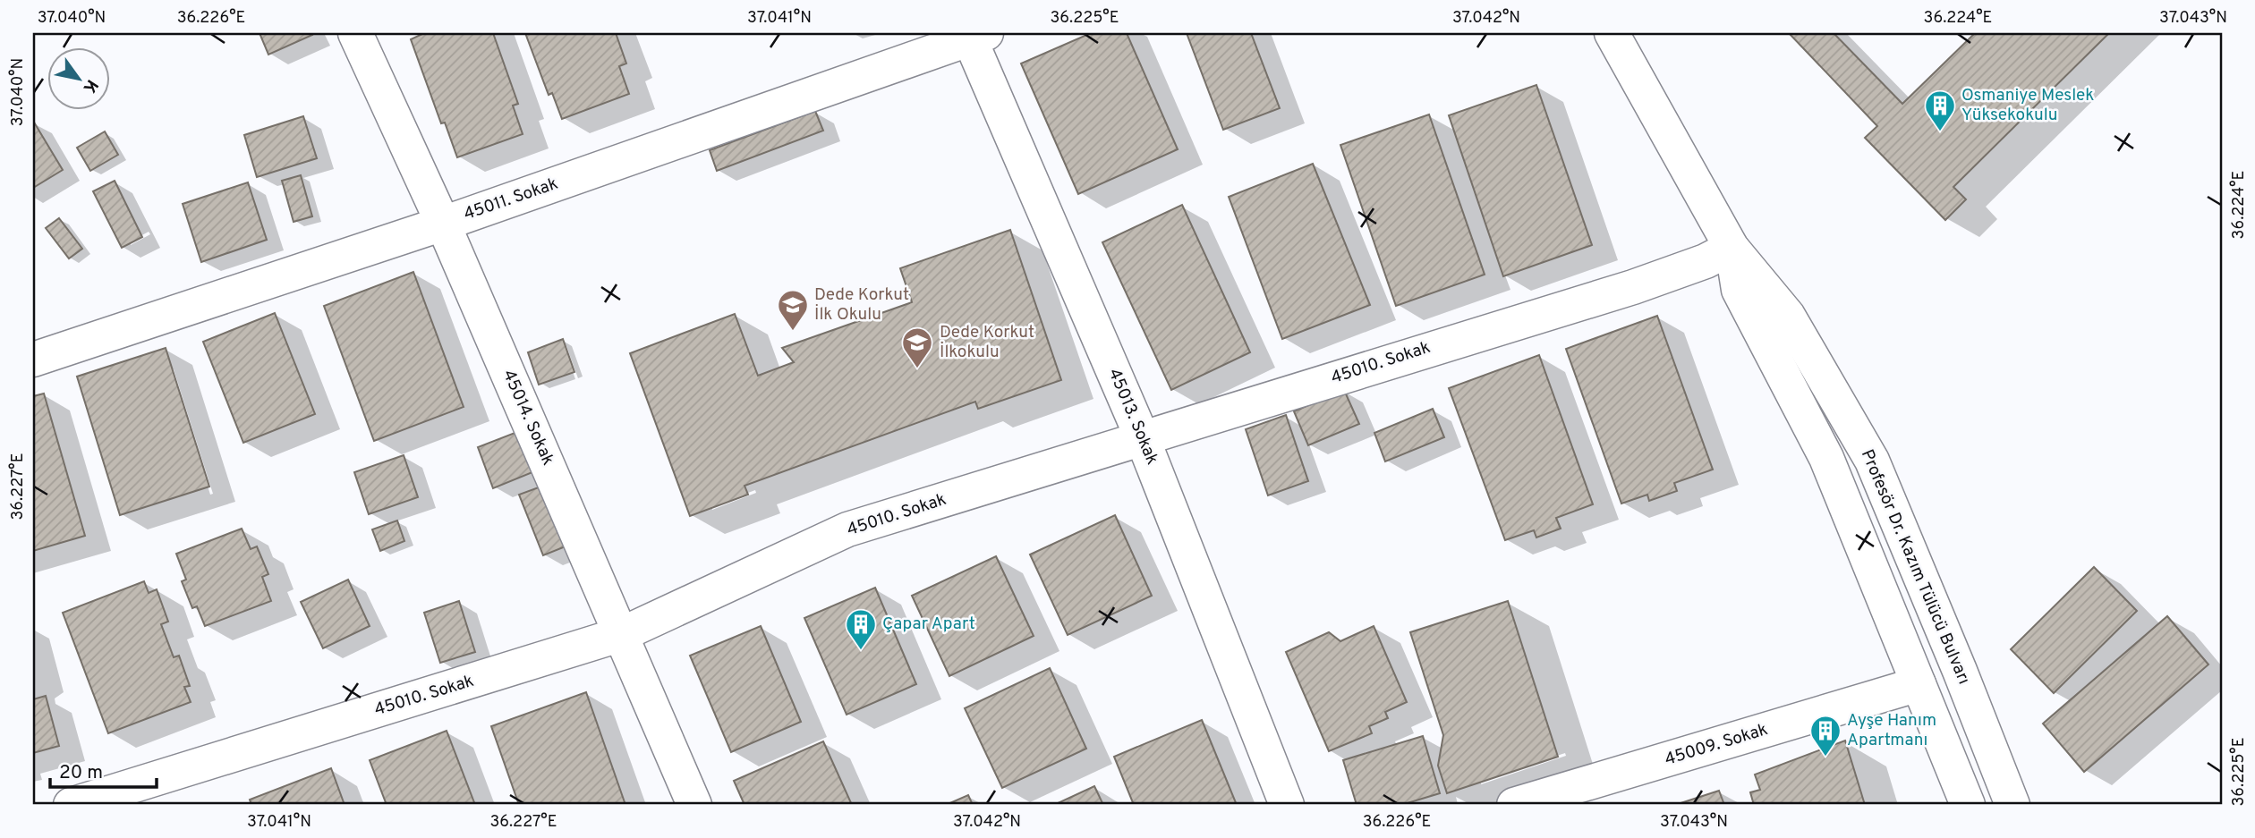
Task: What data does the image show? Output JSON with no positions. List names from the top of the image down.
{
  "streets": {
    "street": [
      "45011. Sokak",
      "45010. Sokak",
      "45013. Sokak",
      "45014. Sokak",
      "Profesör Dr. Kazım Tülücü Bulvarı",
      "45009. Sokak"
    ]
  },
  "crossings": [
    ["45011. Sokak", "45013. Sokak"],
    ["45011. Sokak", "45014. Sokak"],
    ["45010. Sokak", "45013. Sokak"],
    ["45010. Sokak", "45014. Sokak"],
    ["45010. Sokak", "Profesör Dr. Kazım Tülücü Bulvarı"],
    ["Profesör Dr. Kazım Tülücü Bulvarı", "45009. Sokak"]
  ],
  "places": {
    "building": ["Osmaniye Meslek Yüksekokulu", "Çapar Apart", "Ayşe Hanım Apartmanı"],
    "school or university": ["Dede Korkut İlk Okulu", "Dede Korkut İlkokulu"]
  },
  "scale_bar": "20 m",
  "north": "bottom right",
  "coordinates": [
    "37.040°N",
    "36.226°E",
    "37.041°N",
    "36.225°E",
    "37.042°N",
    "36.224°E",
    "37.043°N",
    "36.227°E"
  ]
}
